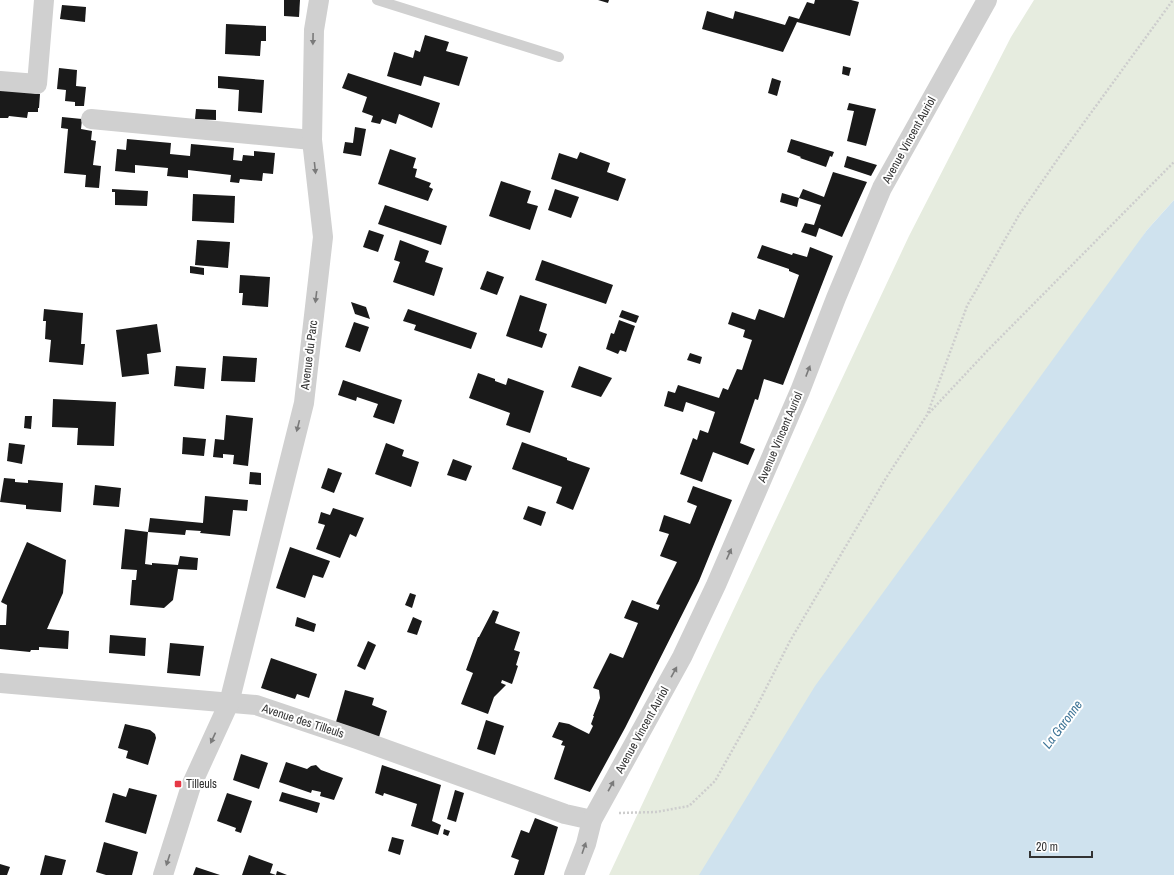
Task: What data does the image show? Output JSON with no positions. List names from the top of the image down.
{
  "streets": {
    "street": ["Avenue Vincent Auriol", "Avenue du Parc", "Avenue des Tilleuls"]
  },
  "crossings": [
    ["Avenue Vincent Auriol", "Avenue des Tilleuls"],
    ["Avenue du Parc", "Avenue des Tilleuls"]
  ],
  "one_way": ["Avenue Vincent Auriol", "Avenue du Parc"],
  "water": ["La Garonne"],
  "places": {
    "transit": ["Tilleuls"]
  },
  "scale_bar": "20 m"
}
